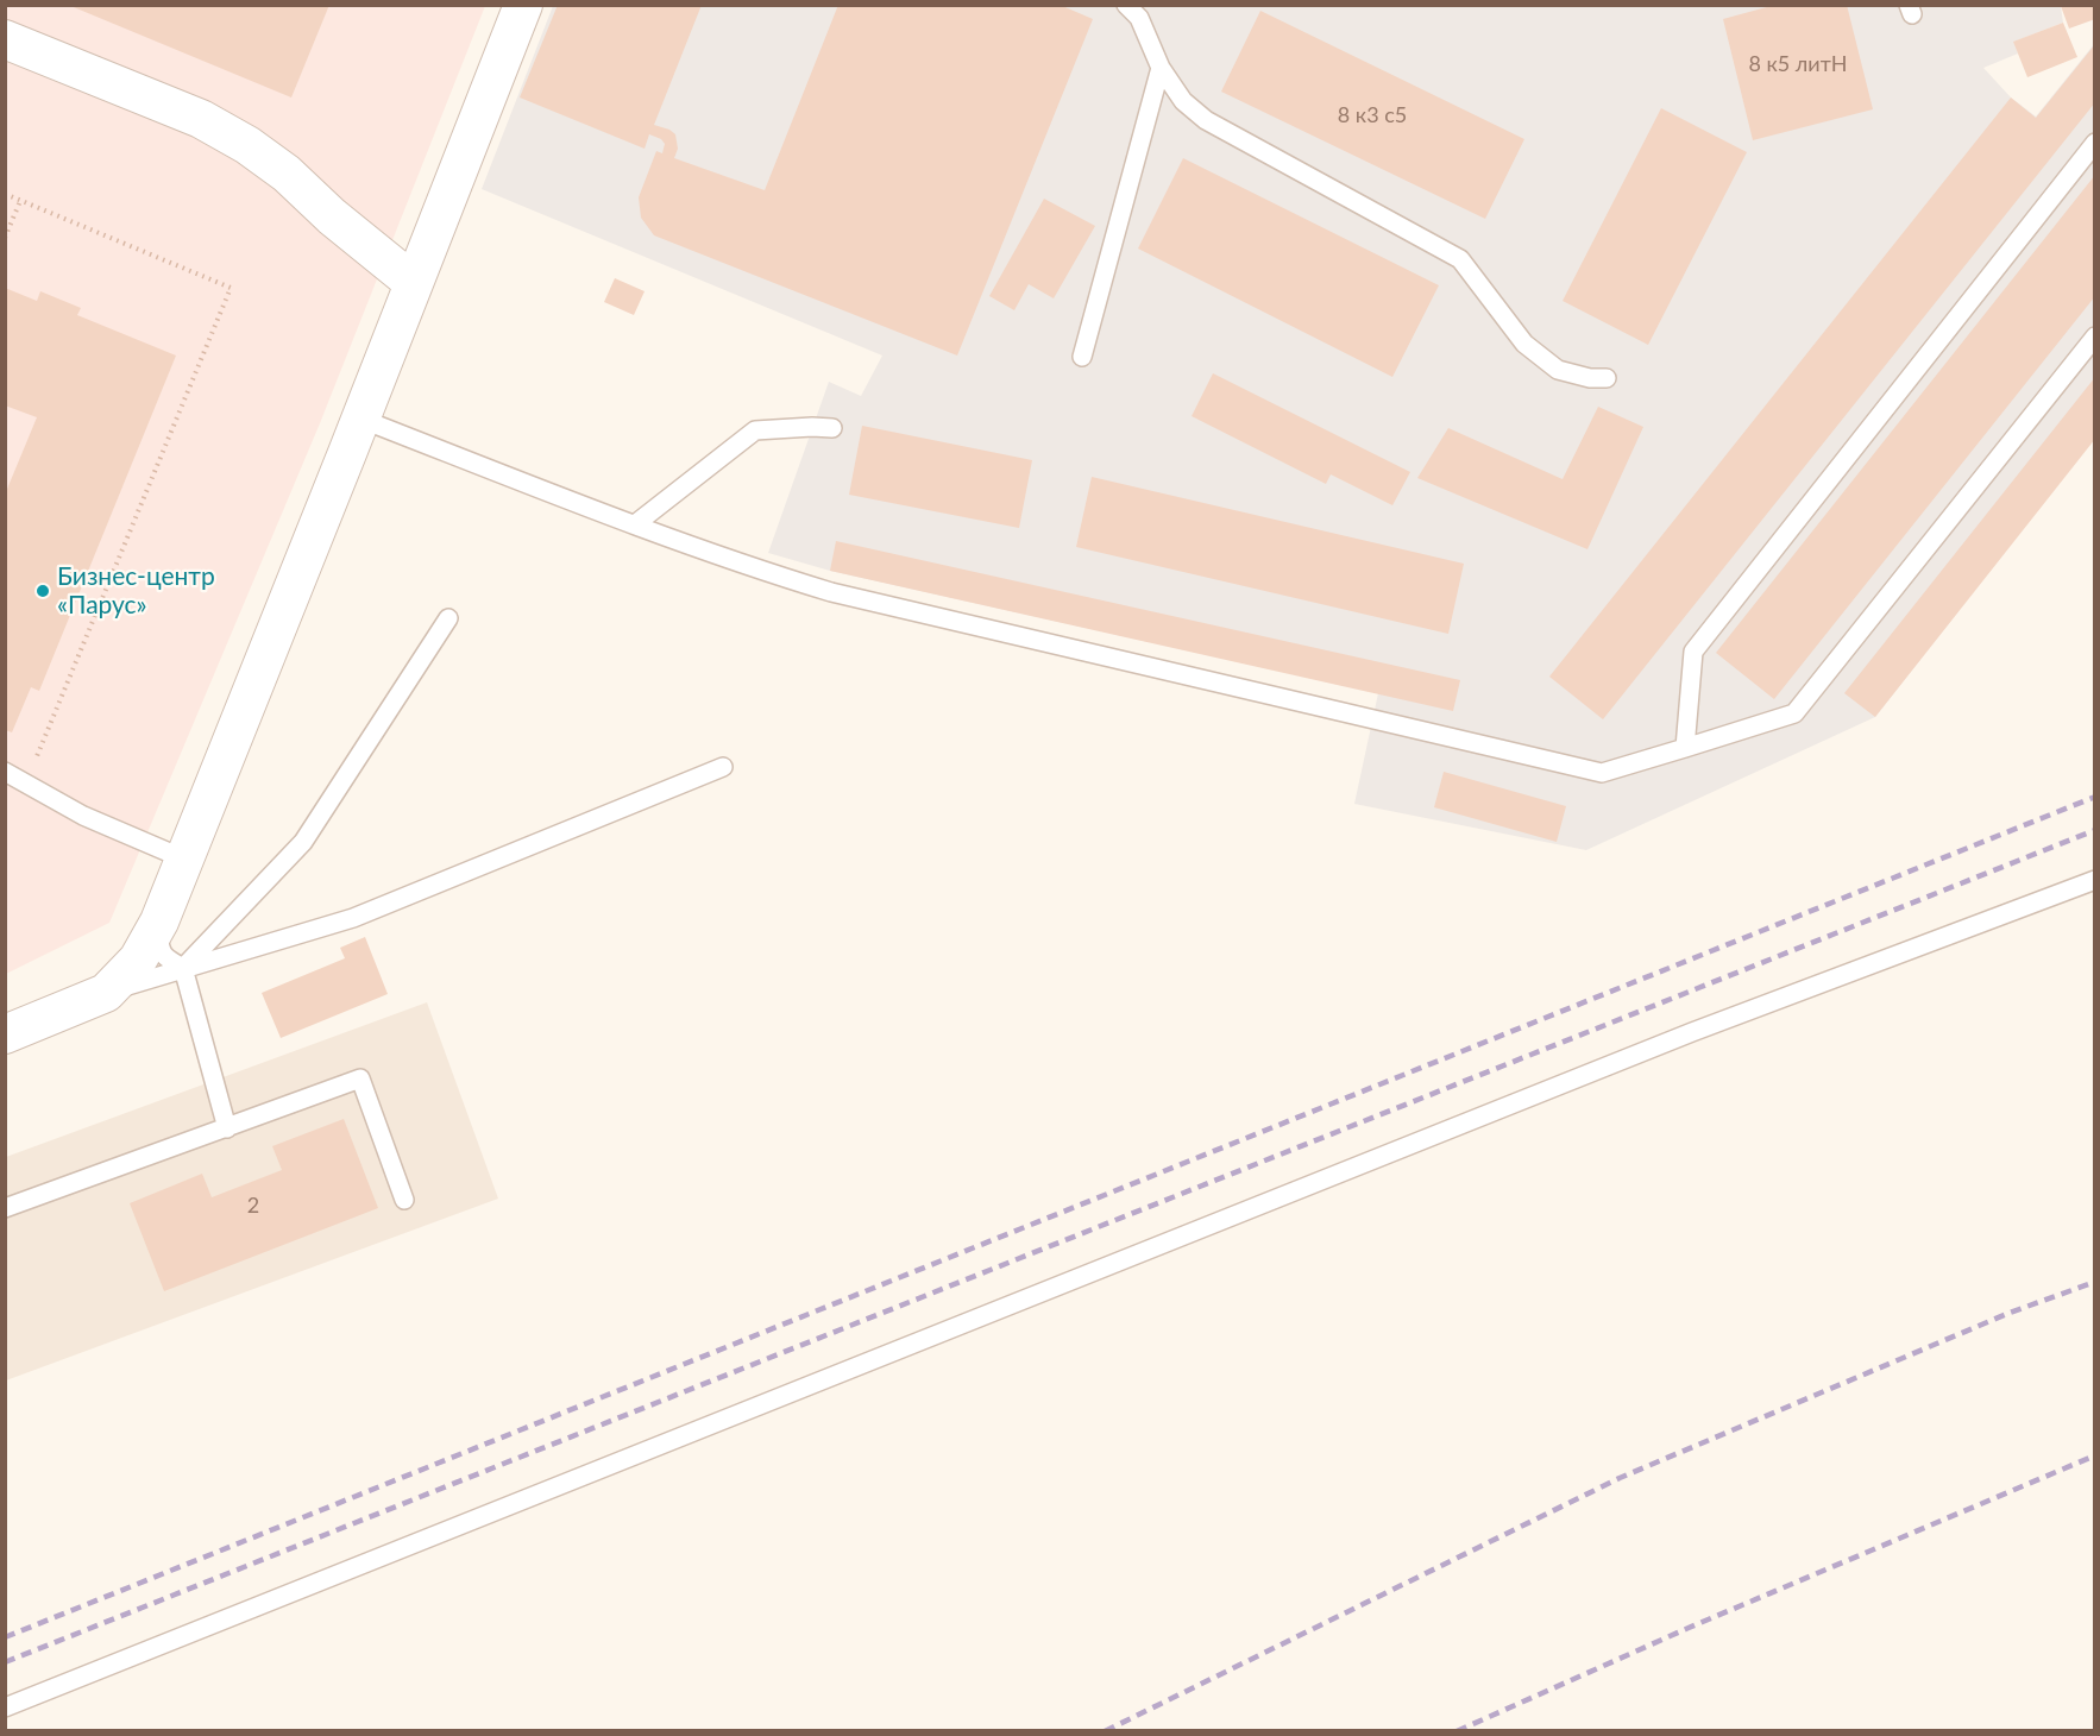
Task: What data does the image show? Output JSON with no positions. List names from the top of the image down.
{
  "places": ["Бизнес-центр «Парус»"],
  "house_numbers": ["8 к5 литН", "8 к3 с5", "2"]
}
